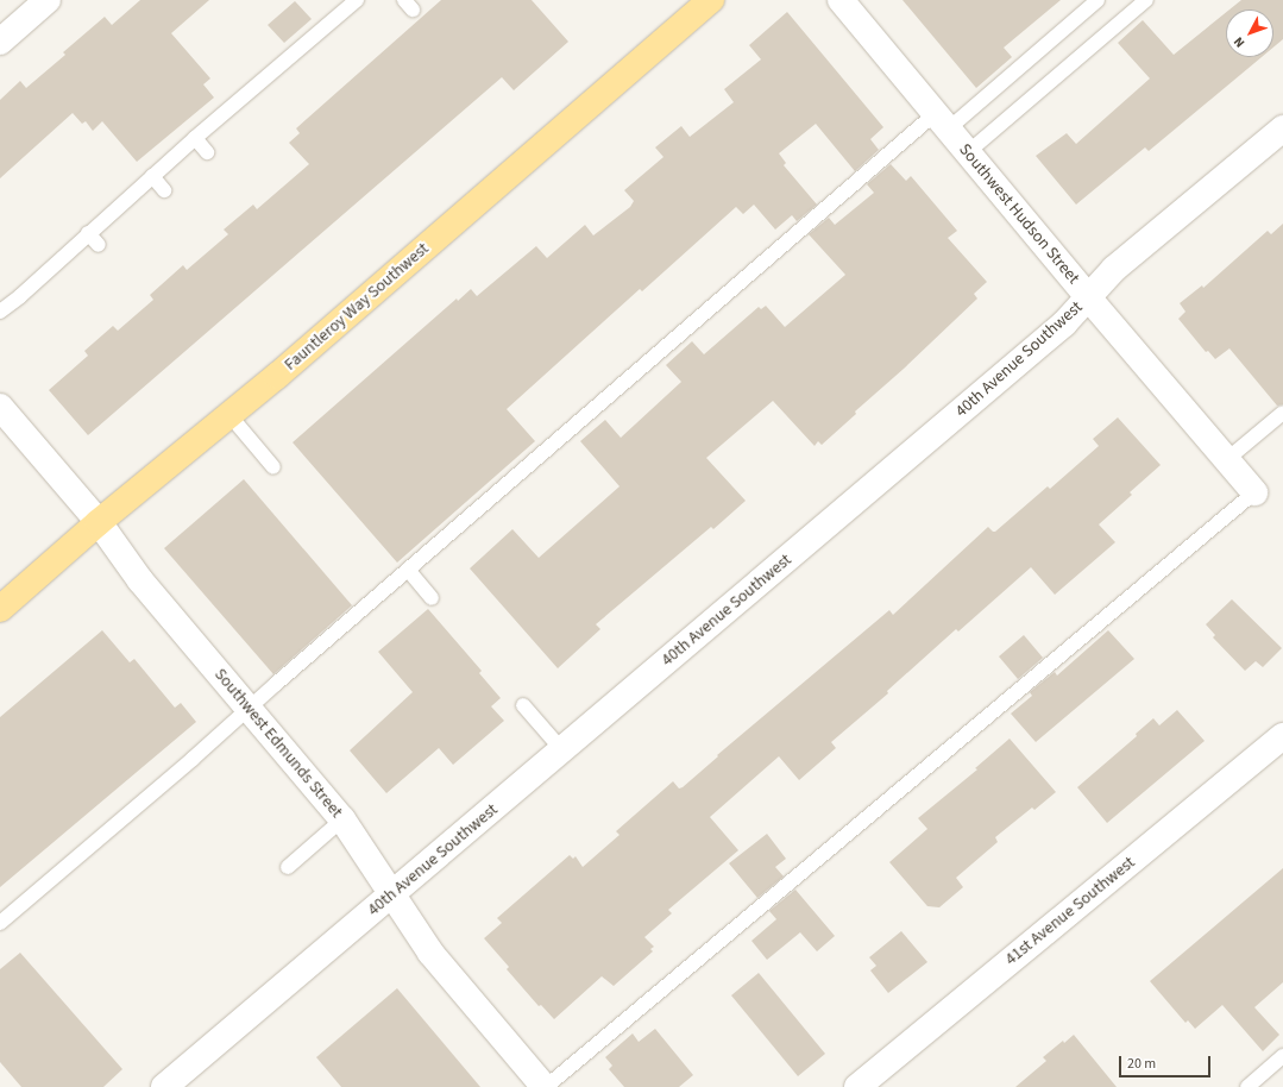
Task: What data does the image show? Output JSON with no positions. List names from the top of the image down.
{
  "streets": {
    "main road": ["Fauntleroy Way Southwest"],
    "street": [
      "Southwest Hudson Street",
      "40th Avenue Southwest",
      "Southwest Edmunds Street",
      "41st Avenue Southwest"
    ]
  },
  "crossings": [
    ["Southwest Hudson Street", "40th Avenue Southwest"],
    ["Fauntleroy Way Southwest", "Southwest Edmunds Street"],
    ["40th Avenue Southwest", "Southwest Edmunds Street"]
  ],
  "scale_bar": "20 m",
  "north": "bottom left"
}
